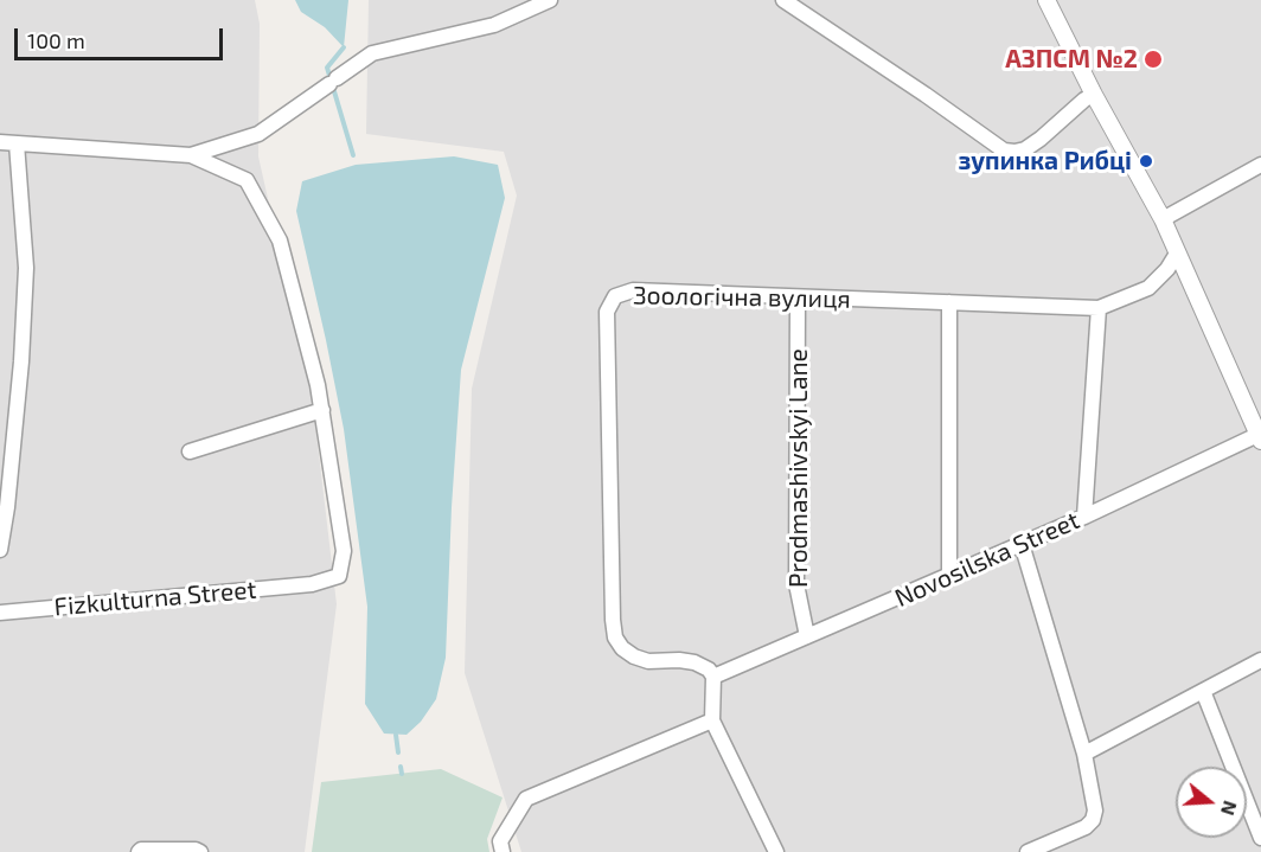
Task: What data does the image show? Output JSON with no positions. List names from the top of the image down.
{
  "streets": {
    "street": [
      "Зоологічна вулиця",
      "Prodmashivskyi Lane",
      "Novosilska Street",
      "Fizkulturna Street"
    ]
  },
  "crossings": [
    ["Зоологічна вулиця", "Prodmashivskyi Lane"],
    ["Зоологічна вулиця", "Novosilska Street"],
    ["Prodmashivskyi Lane", "Novosilska Street"]
  ],
  "places": ["АЗПСМ №2", "зупинка Рибці"],
  "scale_bar": "100 m",
  "north": "right"
}
